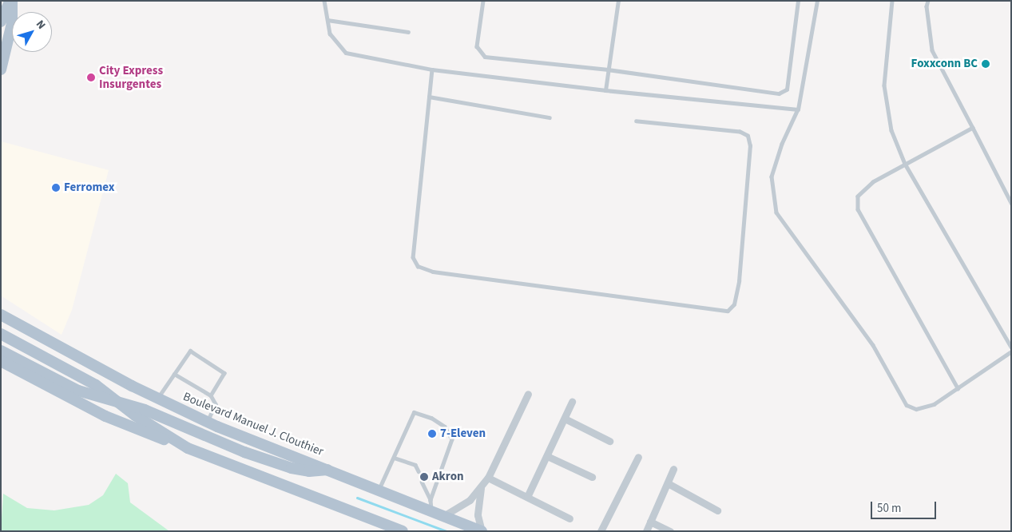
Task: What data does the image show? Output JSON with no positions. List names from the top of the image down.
{
  "streets": {
    "main road": ["Boulevard Manuel J. Clouthier"]
  },
  "places": [
    "Foxxconn BC",
    "City Express Insurgentes",
    "Ferromex",
    "7-Eleven",
    "Akron"
  ],
  "scale_bar": "50 m",
  "north": "top right"
}
